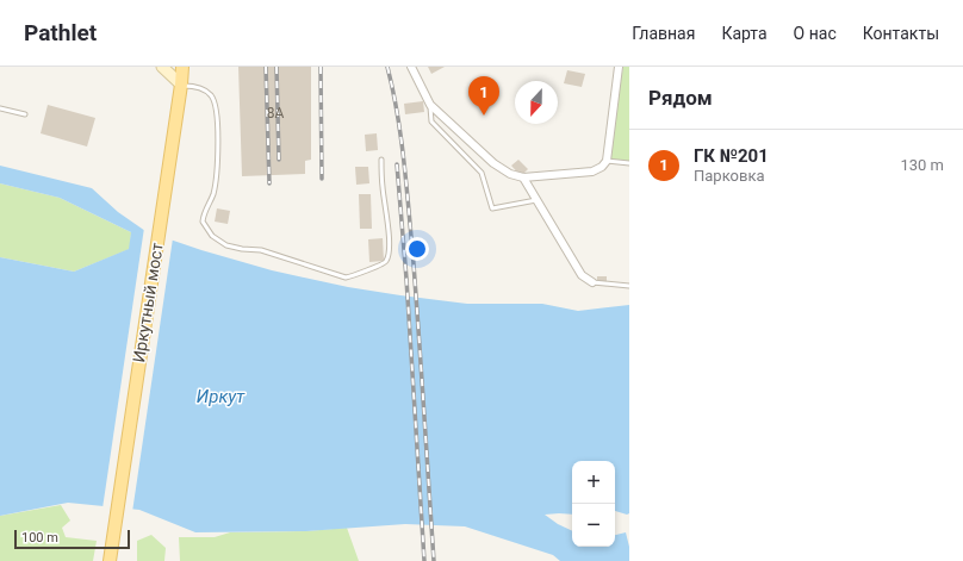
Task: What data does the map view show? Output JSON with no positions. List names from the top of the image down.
{
  "streets": {
    "main road": ["Иркутный мост"]
  },
  "water": ["Иркут"],
  "house_numbers": ["8А"],
  "scale_bar": "100 m",
  "north": "bottom",
  "page": {
    "header": "Pathlet",
    "nav": [
      "Главная",
      "Карта",
      "О нас",
      "Контакты"
    ],
    "heading": "Рядом",
    "pins": "1",
    "list": [
      {
        "mark": "1",
        "name": "ГК №201",
        "note": "Парковка",
        "value": "130 m"
      }
    ],
    "map_buttons": ["+", "−"],
    "scale": "100 m"
  }
}
